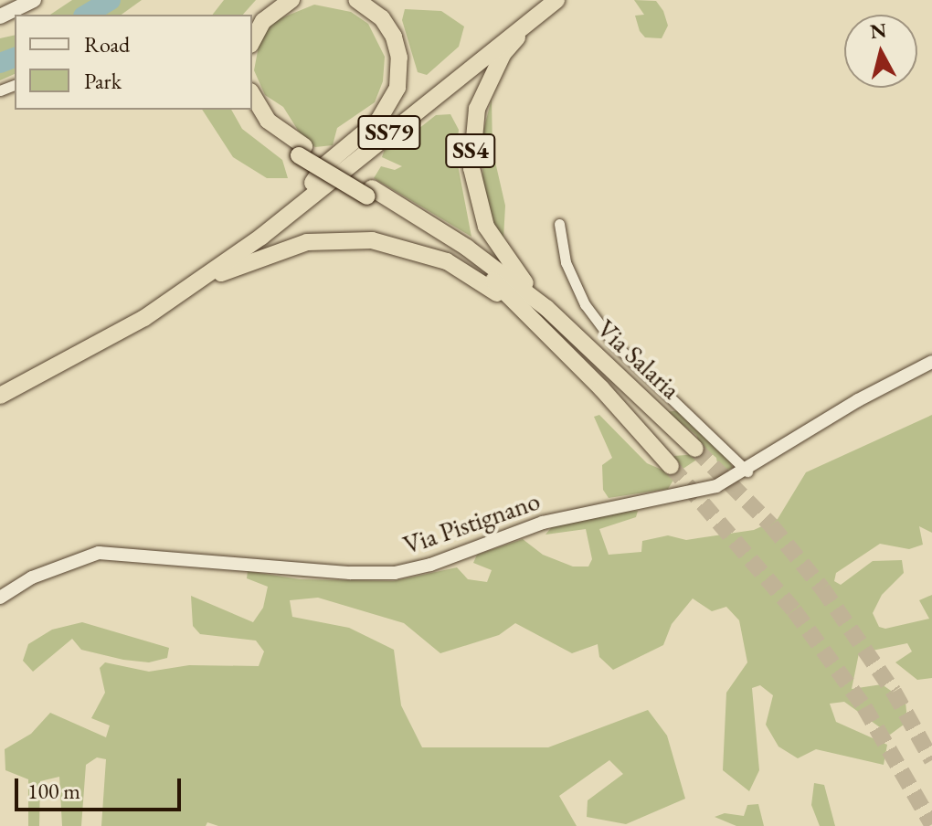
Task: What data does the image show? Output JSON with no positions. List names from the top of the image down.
{
  "streets": {
    "highway": ["SS79", "SS4", "Via Salaria"],
    "street": ["Via Pistignano"]
  },
  "crossings": [
    ["SS79", "SS4"],
    ["SS4", "Via Salaria"]
  ],
  "legend": ["Road", "Park"],
  "scale_bar": "100 m",
  "north": "top"
}
